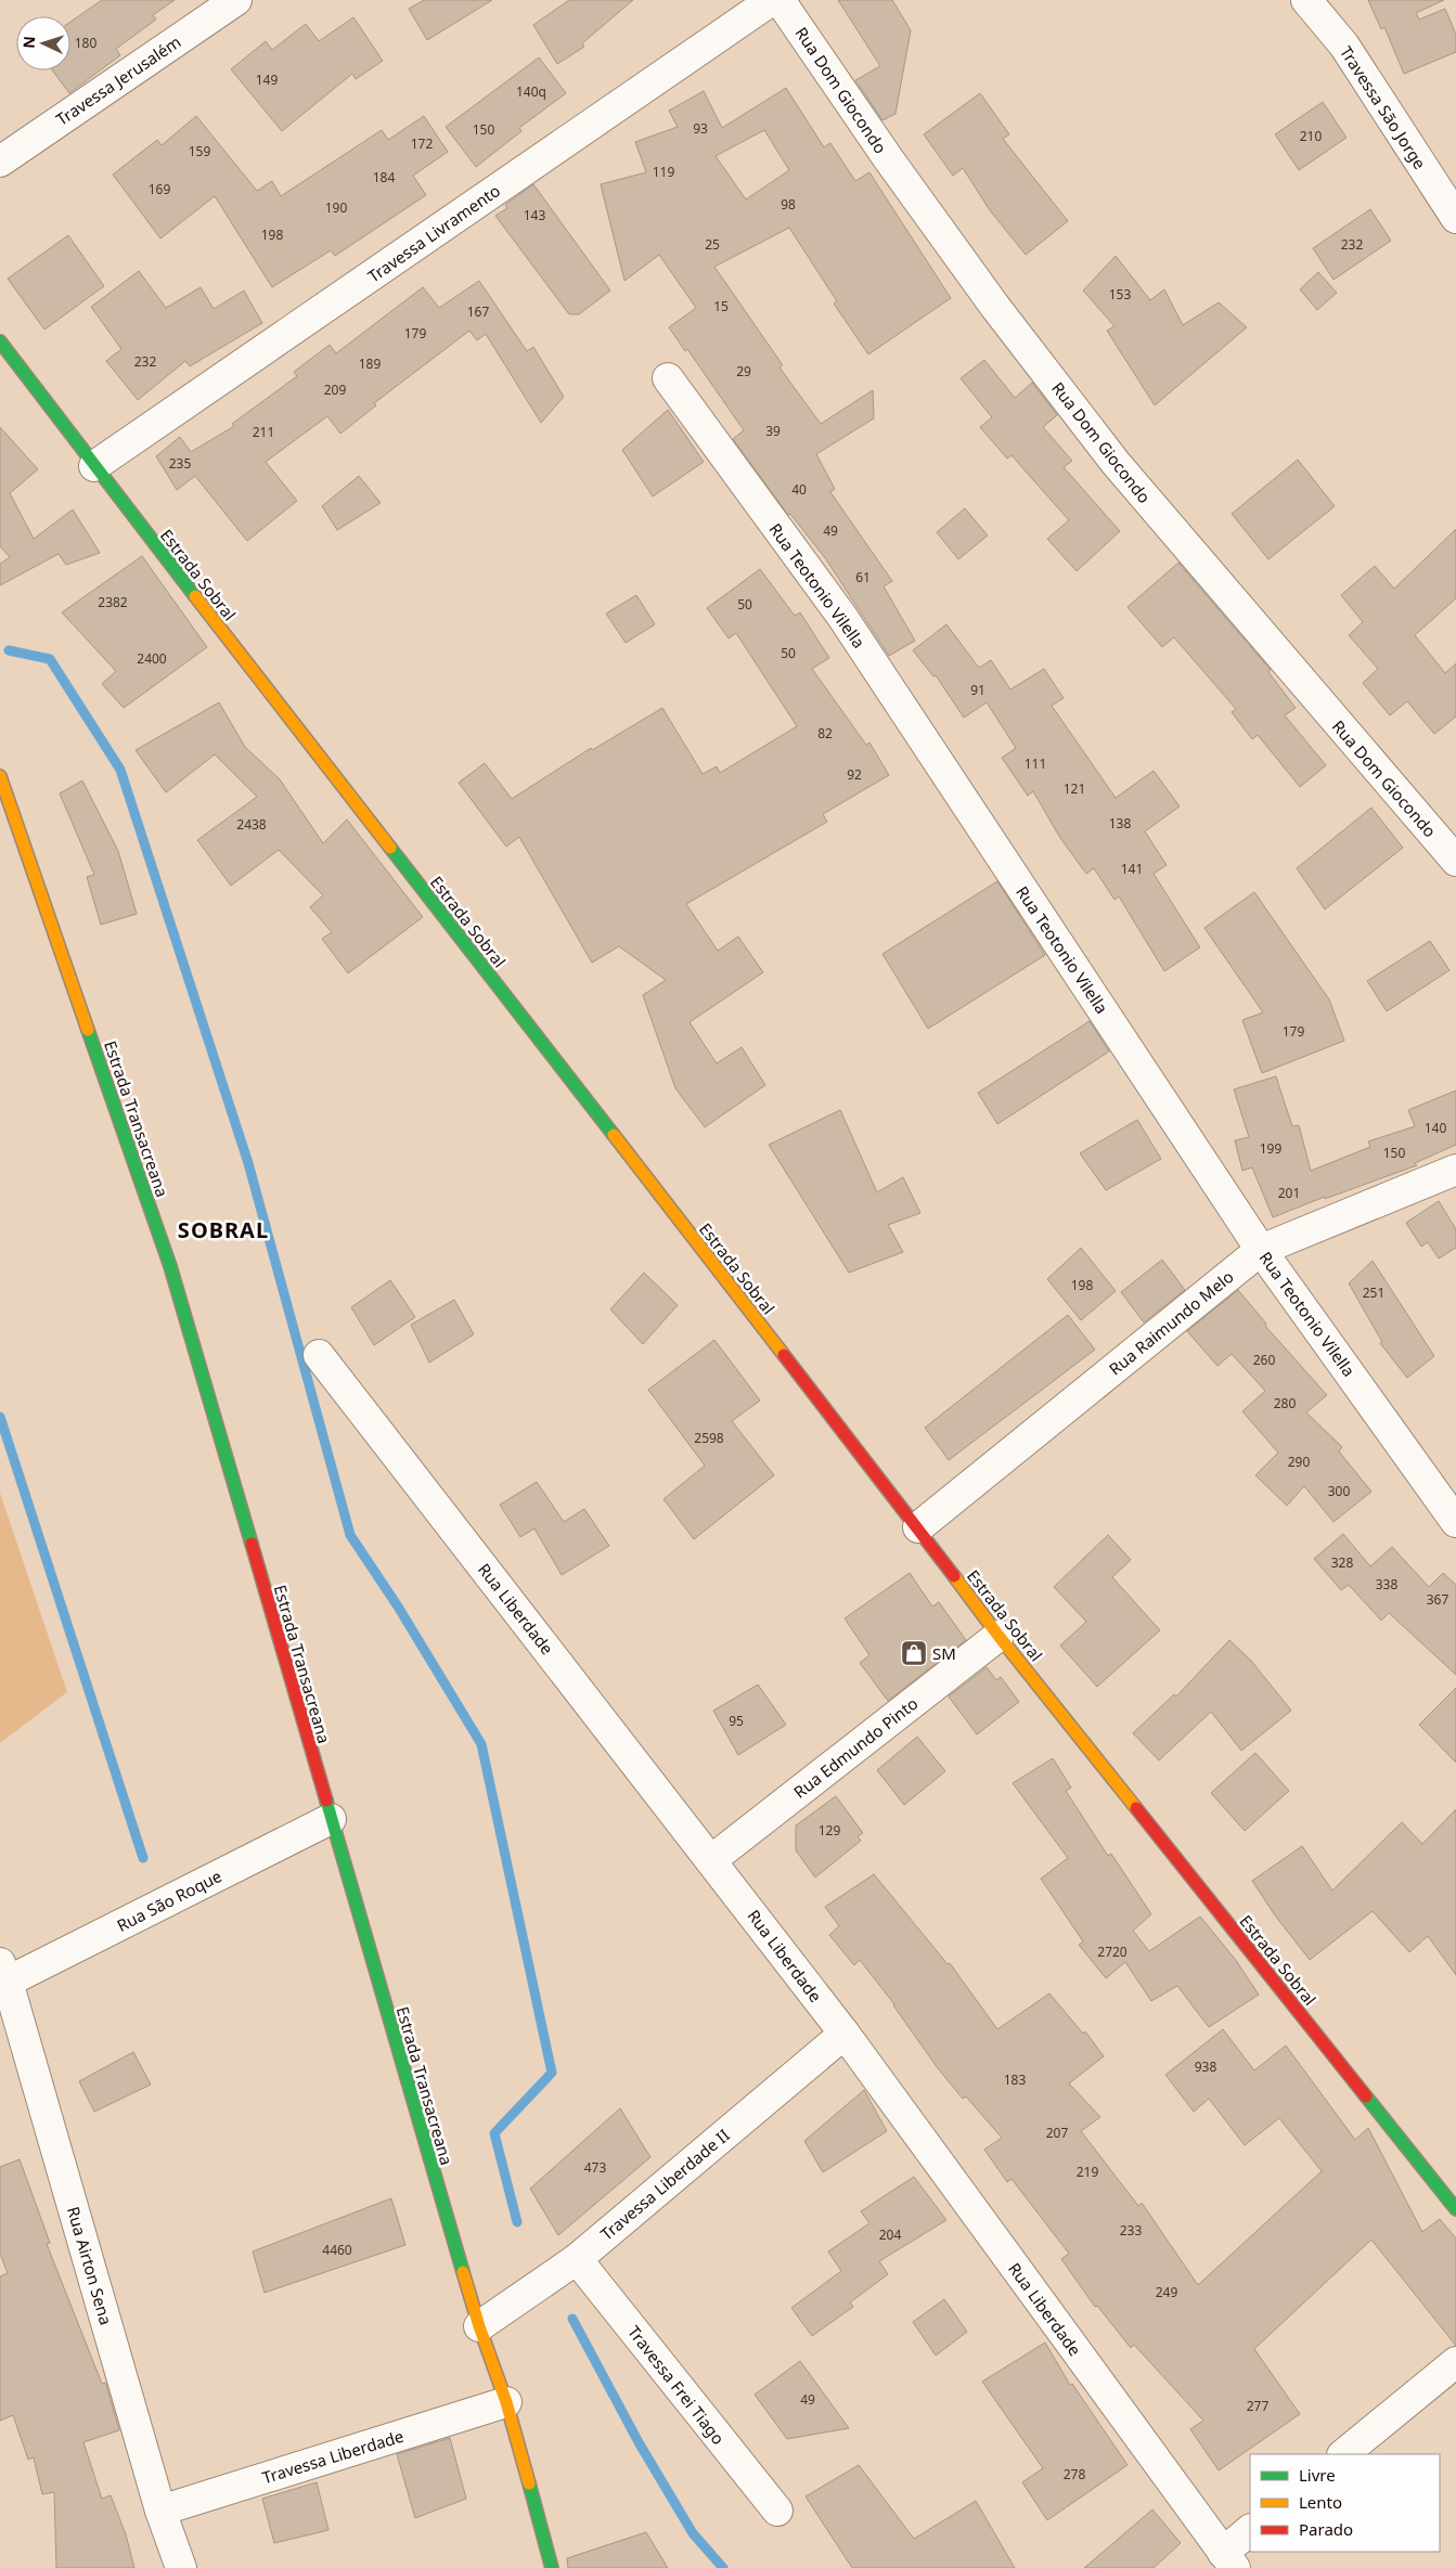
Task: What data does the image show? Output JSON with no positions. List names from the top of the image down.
{
  "streets": {
    "street": [
      "Travessa Jerusalém",
      "Rua Dom Giocondo",
      "Travessa São Jorge",
      "Travessa Livramento",
      "Estrada Sobral",
      "Rua Teotonio Vilella",
      "Estrada Transacreana",
      "Rua Raimundo Melo",
      "Rua Liberdade",
      "Rua Edmundo Pinto",
      "Rua São Roque",
      "Travessa Liberdade II",
      "Rua Airton Sena",
      "Travessa Frei Tiago",
      "Travessa Liberdade"
    ]
  },
  "crossings": [
    ["Travessa Livramento", "Estrada Sobral"],
    ["Estrada Sobral", "Rua Raimundo Melo"],
    ["Estrada Sobral", "Rua Edmundo Pinto"],
    ["Rua Teotonio Vilella", "Rua Raimundo Melo"],
    ["Estrada Transacreana", "Rua São Roque"],
    ["Estrada Transacreana", "Travessa Liberdade II"],
    ["Estrada Transacreana", "Travessa Liberdade"],
    ["Rua Liberdade", "Rua Edmundo Pinto"],
    ["Rua Liberdade", "Travessa Liberdade II"],
    ["Rua São Roque", "Rua Airton Sena"],
    ["Travessa Liberdade II", "Travessa Frei Tiago"],
    ["Rua Airton Sena", "Travessa Liberdade"]
  ],
  "districts": ["SOBRAL"],
  "places": {
    "shop": ["SM"]
  },
  "house_numbers": [
    "180",
    "149",
    "140q",
    "93",
    "150",
    "210",
    "172",
    "159",
    "119",
    "184",
    "169",
    "98",
    "190",
    "143",
    "198",
    "25",
    "232",
    "153",
    "15",
    "167",
    "179",
    "232",
    "189",
    "29",
    "209",
    "39",
    "211",
    "235",
    "40",
    "49",
    "61",
    "2382",
    "50",
    "50",
    "2400",
    "91",
    "82",
    "111",
    "92",
    "121",
    "138",
    "2438",
    "141",
    "179",
    "140",
    "199",
    "150",
    "201",
    "198",
    "251",
    "260",
    "280",
    "2598",
    "290",
    "300",
    "328",
    "338",
    "367",
    "95",
    "129",
    "2720",
    "938",
    "183",
    "207",
    "473",
    "219",
    "233",
    "204",
    "4460",
    "249",
    "49",
    "277",
    "278"
  ],
  "legend": ["Livre", "Lento", "Parado"],
  "north": "left"
}
